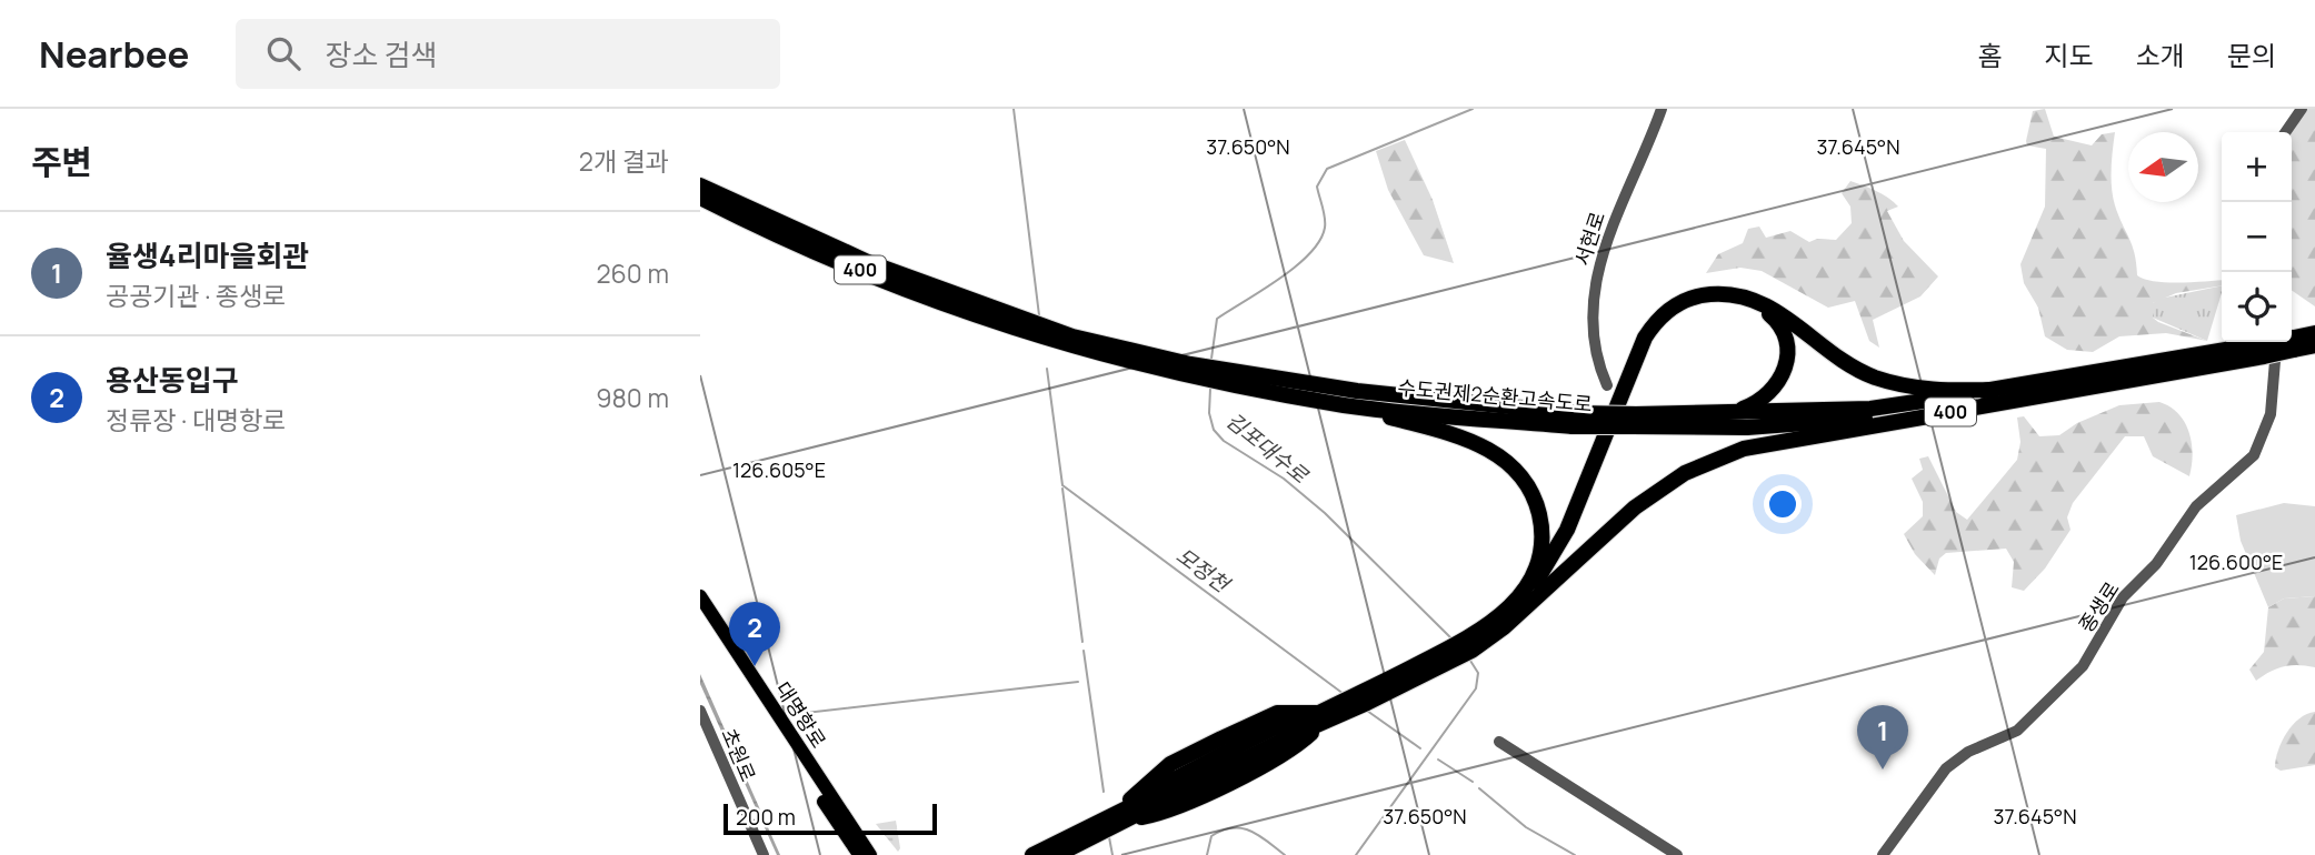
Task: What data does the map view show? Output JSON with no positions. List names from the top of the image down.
{
  "streets": {
    "highway": ["400", "수도권제2순환고속도로"],
    "main road": ["대명항로"],
    "street": ["서현로", "종생로", "초원로"]
  },
  "water": ["김포대수로", "모정천"],
  "scale_bar": "200 m",
  "north": "left",
  "page": {
    "header": "Nearbee",
    "search": "장소 검색",
    "nav": [
      "홈",
      "지도",
      "소개",
      "문의"
    ],
    "heading": ["주변", "2개 결과"],
    "map_buttons": ["+", "−"],
    "list": [
      {
        "mark": "1",
        "name": "율생4리마을회관",
        "note": "공공기관 · 종생로",
        "value": "260 m"
      },
      {
        "mark": "2",
        "name": "용산동입구",
        "note": "정류장 · 대명항로",
        "value": "980 m"
      }
    ],
    "pins": ["2", "1"],
    "scale": "200 m"
  },
  "coordinates": [
    "37.650°N",
    "37.645°N",
    "126.605°E",
    "126.600°E"
  ]
}
